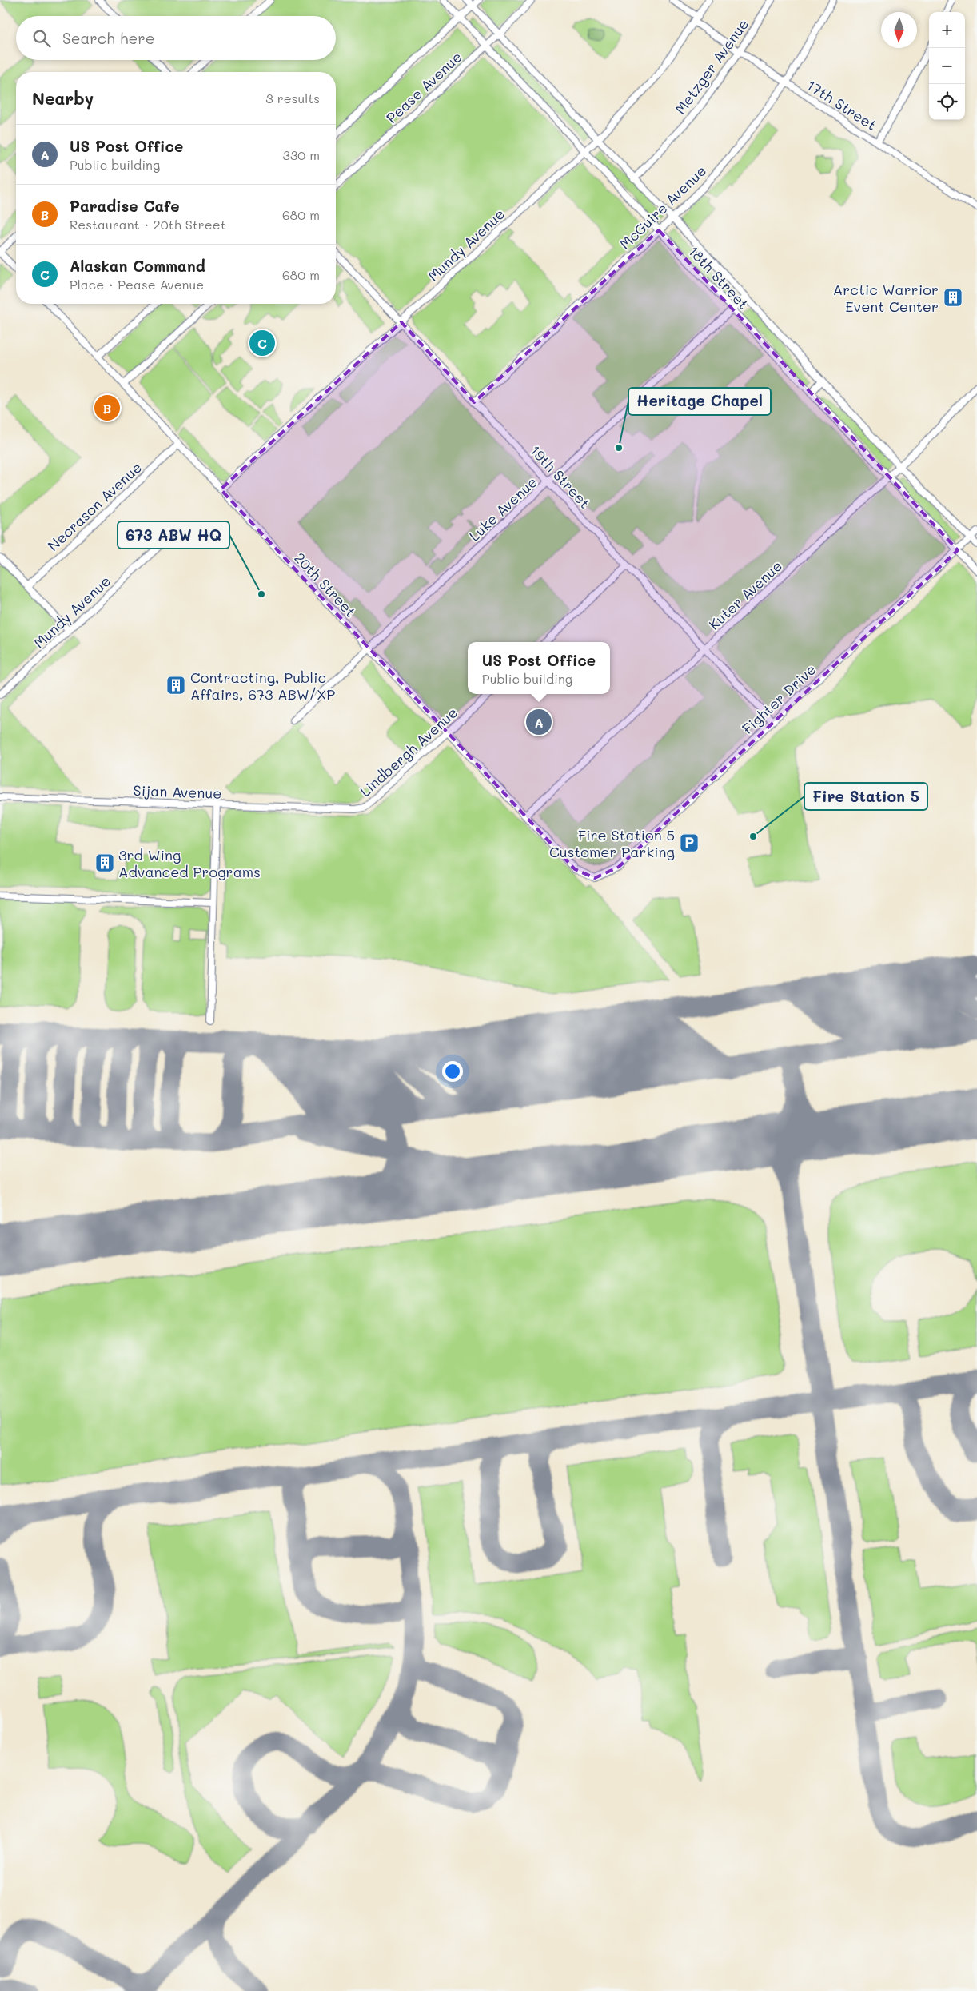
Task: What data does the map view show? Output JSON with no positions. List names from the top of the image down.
{
  "streets": {
    "street": [
      "Metzger Avenue",
      "Pease Avenue",
      "17th Street",
      "McGuire Avenue",
      "Mundy Avenue",
      "18th Street",
      "19th Street",
      "Necrason Avenue",
      "Luke Avenue",
      "20th Street",
      "Kuter Avenue",
      "Fighter Drive",
      "Lindbergh Avenue",
      "Sijan Avenue"
    ]
  },
  "crossings": [
    ["Metzger Avenue", "17th Street"],
    ["Metzger Avenue", "18th Street"],
    ["Pease Avenue", "18th Street"],
    ["17th Street", "McGuire Avenue"],
    ["17th Street", "Mundy Avenue"],
    ["McGuire Avenue", "18th Street"],
    ["McGuire Avenue", "19th Street"],
    ["Mundy Avenue", "18th Street"],
    ["Mundy Avenue", "19th Street"],
    ["Mundy Avenue", "20th Street"],
    ["18th Street", "Luke Avenue"],
    ["18th Street", "Kuter Avenue"],
    ["18th Street", "Fighter Drive"],
    ["19th Street", "Luke Avenue"],
    ["19th Street", "Kuter Avenue"],
    ["19th Street", "Fighter Drive"],
    ["Necrason Avenue", "20th Street"],
    ["Luke Avenue", "20th Street"],
    ["20th Street", "Kuter Avenue"],
    ["20th Street", "Fighter Drive"],
    ["20th Street", "Lindbergh Avenue"],
    ["Lindbergh Avenue", "Sijan Avenue"]
  ],
  "places": {
    "building": ["Arctic Warrior Event Center", "Contracting, Public Affairs, 673 ABW/XP", "3rd Wing Advanced Programs"],
    "other": ["Heritage Chapel", "673 ABW HQ", "Fire Station 5"],
    "parking": ["Fire Station 5 Customer Parking"]
  },
  "north": "bottom",
  "page": {
    "map_buttons": ["+", "−"],
    "search": "Search here",
    "heading": ["Nearby", "3 results"],
    "list": [
      {
        "mark": "A",
        "name": "US Post Office",
        "note": "Public building",
        "value": "330 m"
      },
      {
        "mark": "B",
        "name": "Paradise Cafe",
        "note": "Restaurant · 20th Street",
        "value": "680 m"
      },
      {
        "mark": "C",
        "name": "Alaskan Command",
        "note": "Place · Pease Avenue",
        "value": "680 m"
      }
    ],
    "pins": ["C", "B", "A"],
    "popup": ["US Post Office", "Public building"]
  }
}
